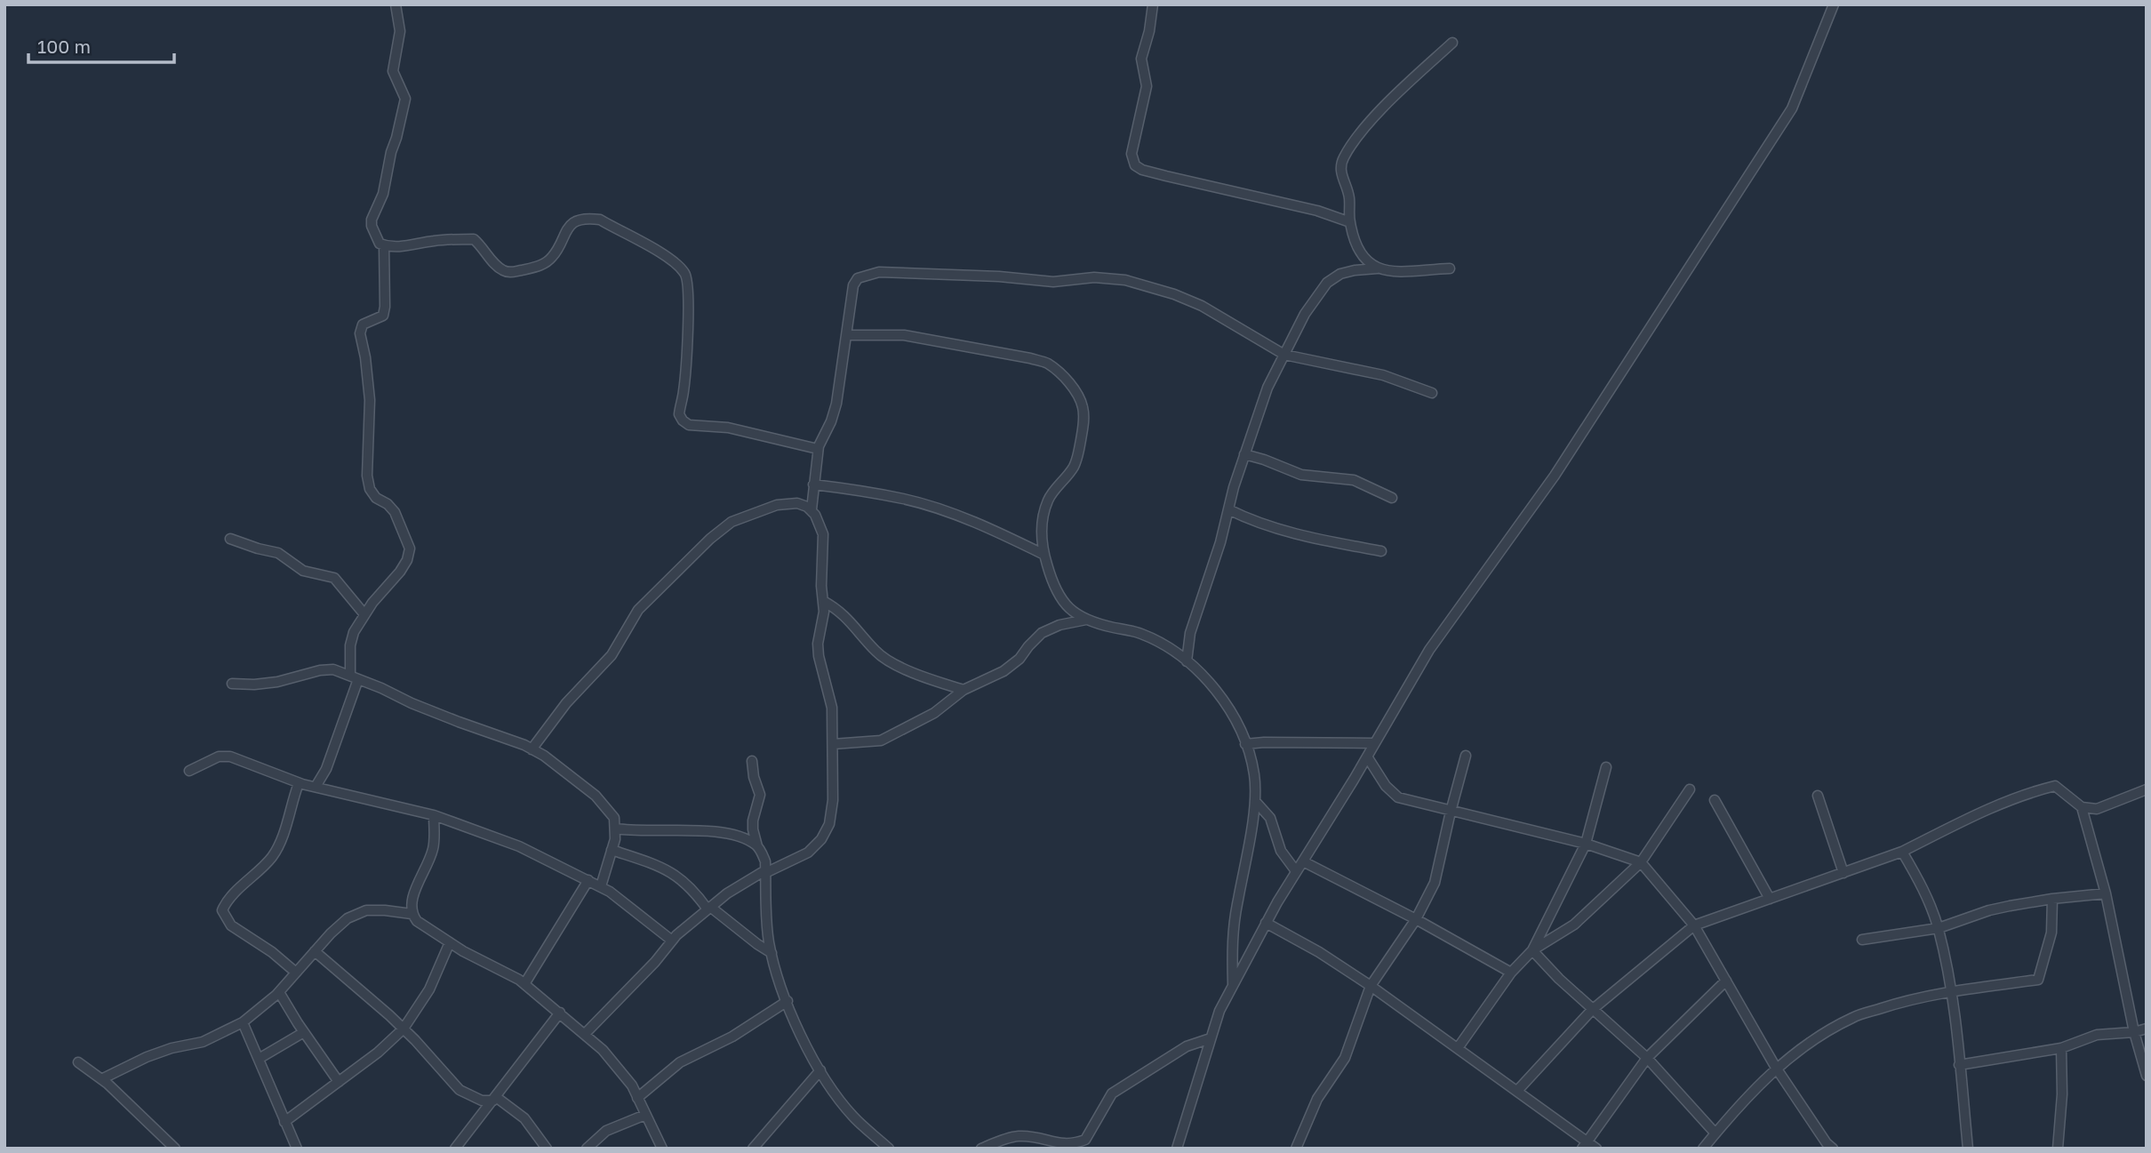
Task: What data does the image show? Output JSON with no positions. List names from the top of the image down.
{
  "scale_bar": "100 m"
}
